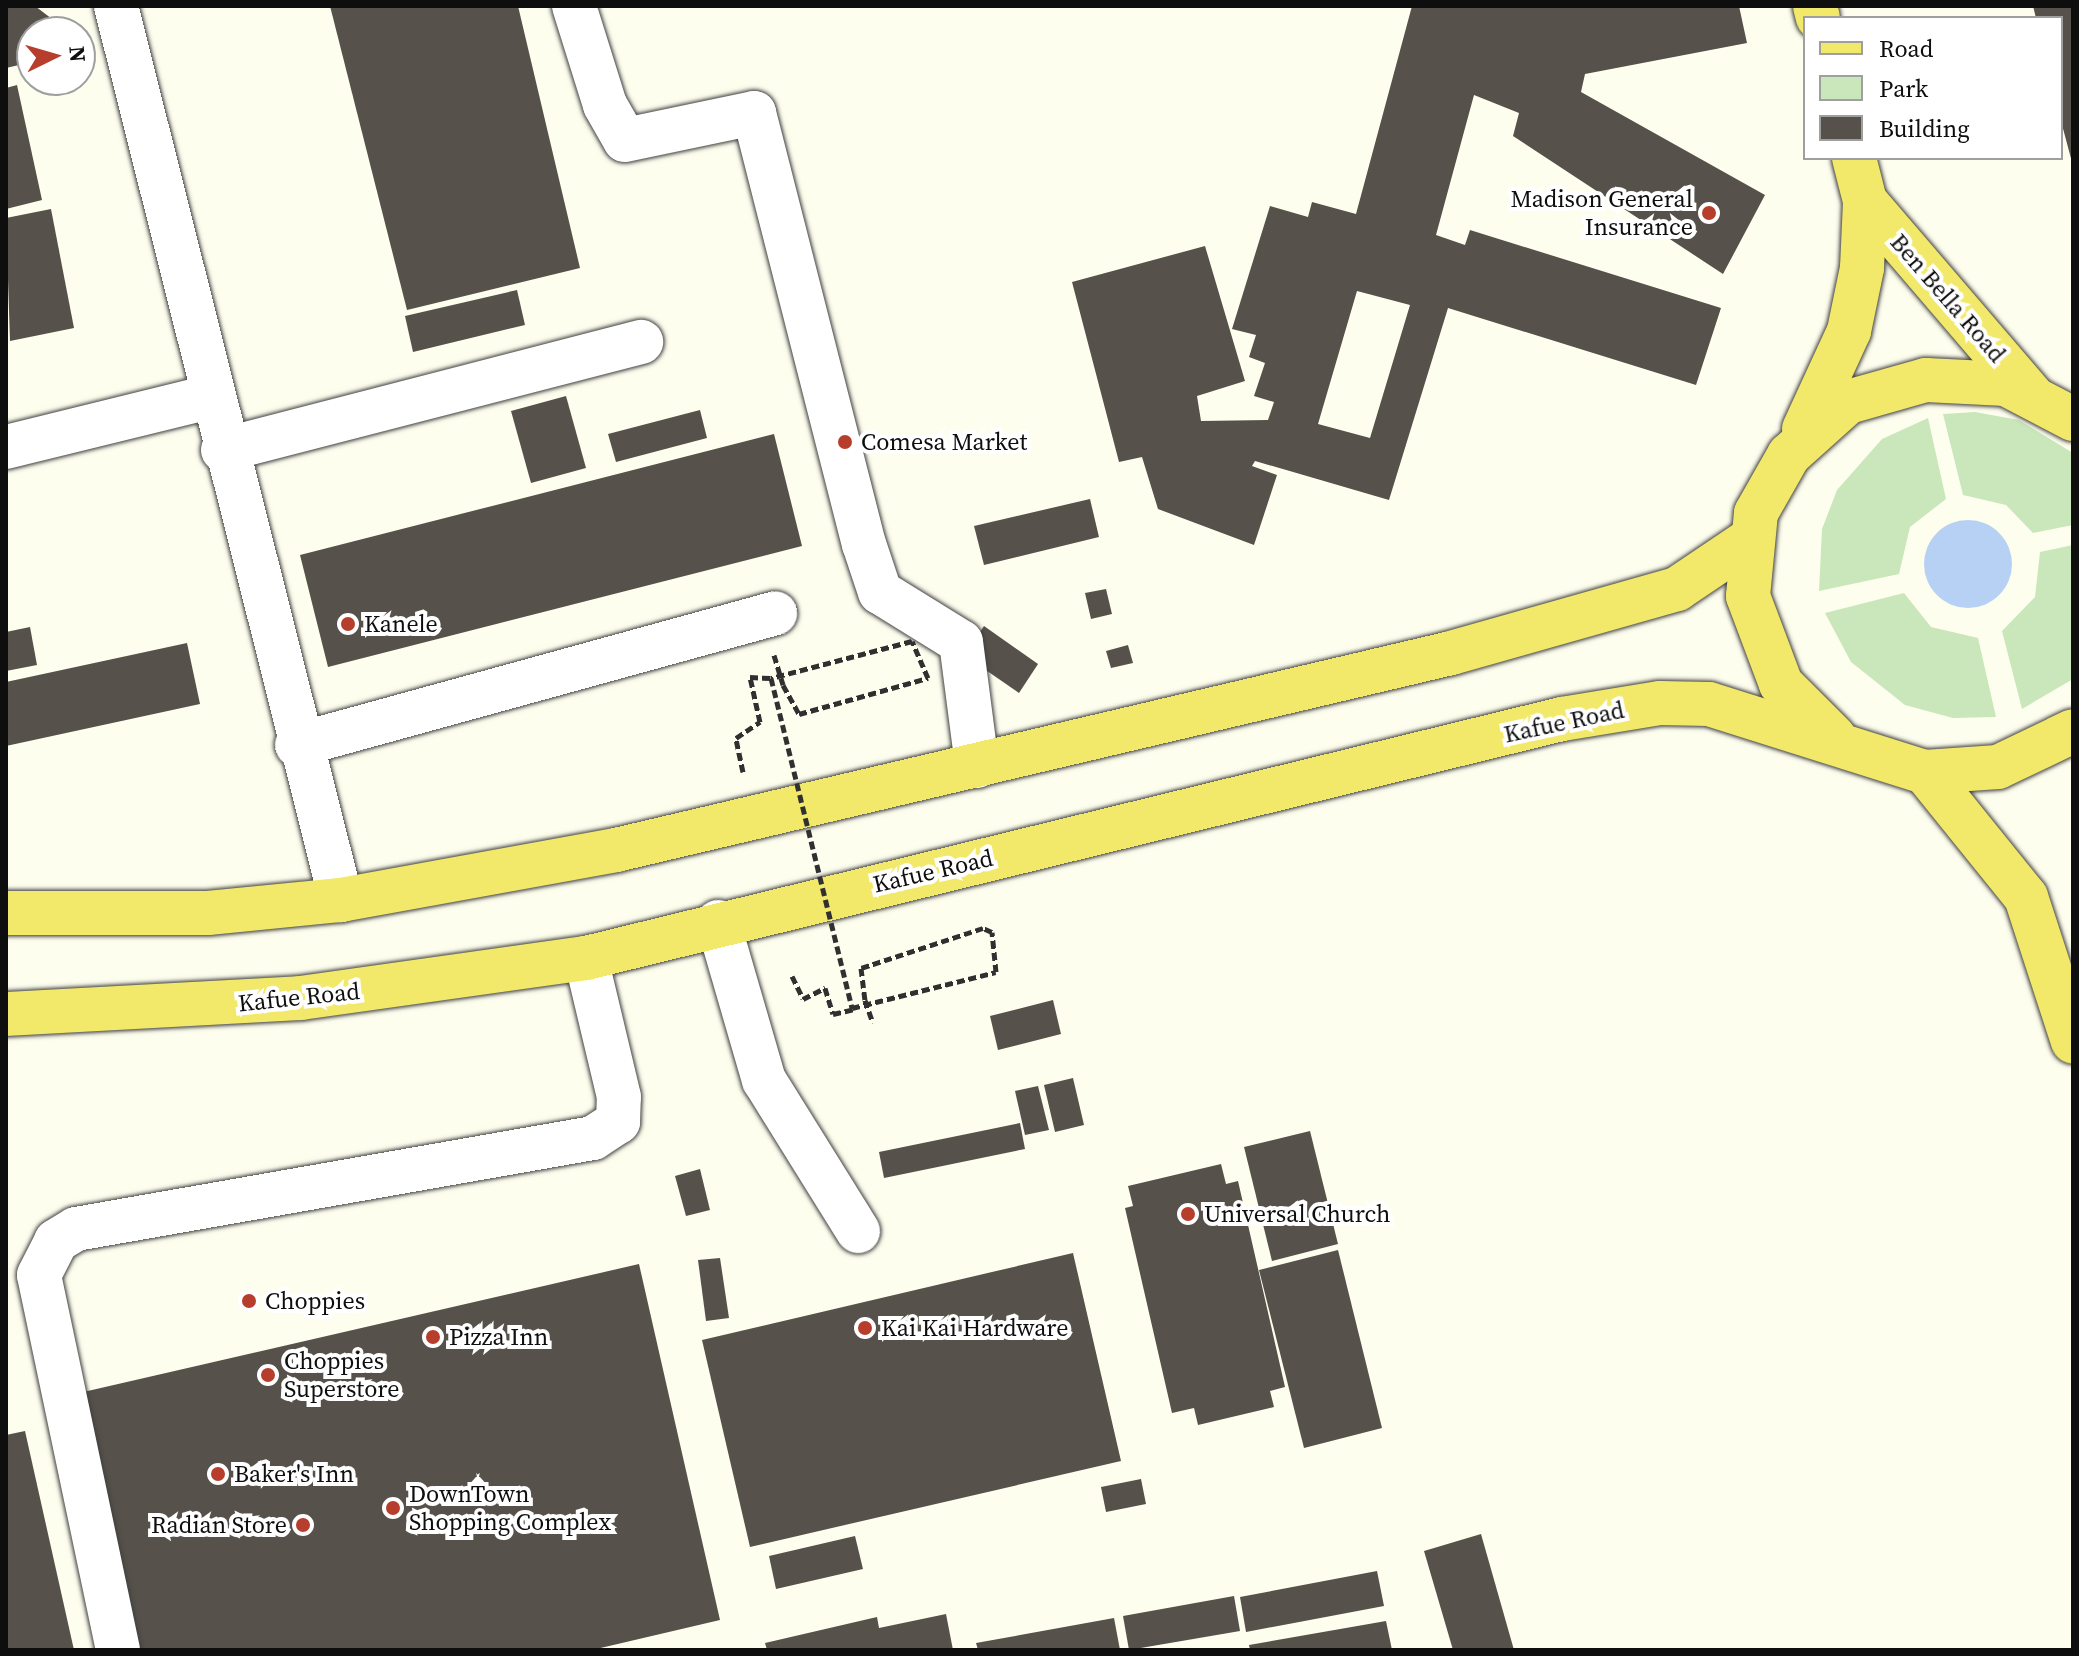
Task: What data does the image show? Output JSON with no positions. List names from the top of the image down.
{
  "streets": {
    "main road": ["Ben Bella Road", "Kafue Road"]
  },
  "crossings": [
    ["Ben Bella Road", "Kafue Road"]
  ],
  "places": [
    "Madison General Insurance",
    "Comesa Market",
    "Kanele",
    "Universal Church",
    "Choppies",
    "Kai Kai Hardware",
    "Pizza Inn",
    "Choppies Superstore",
    "Baker's Inn",
    "DownTown Shopping Complex",
    "Radian Store"
  ],
  "legend": ["Road", "Park", "Building"],
  "north": "right"
}
